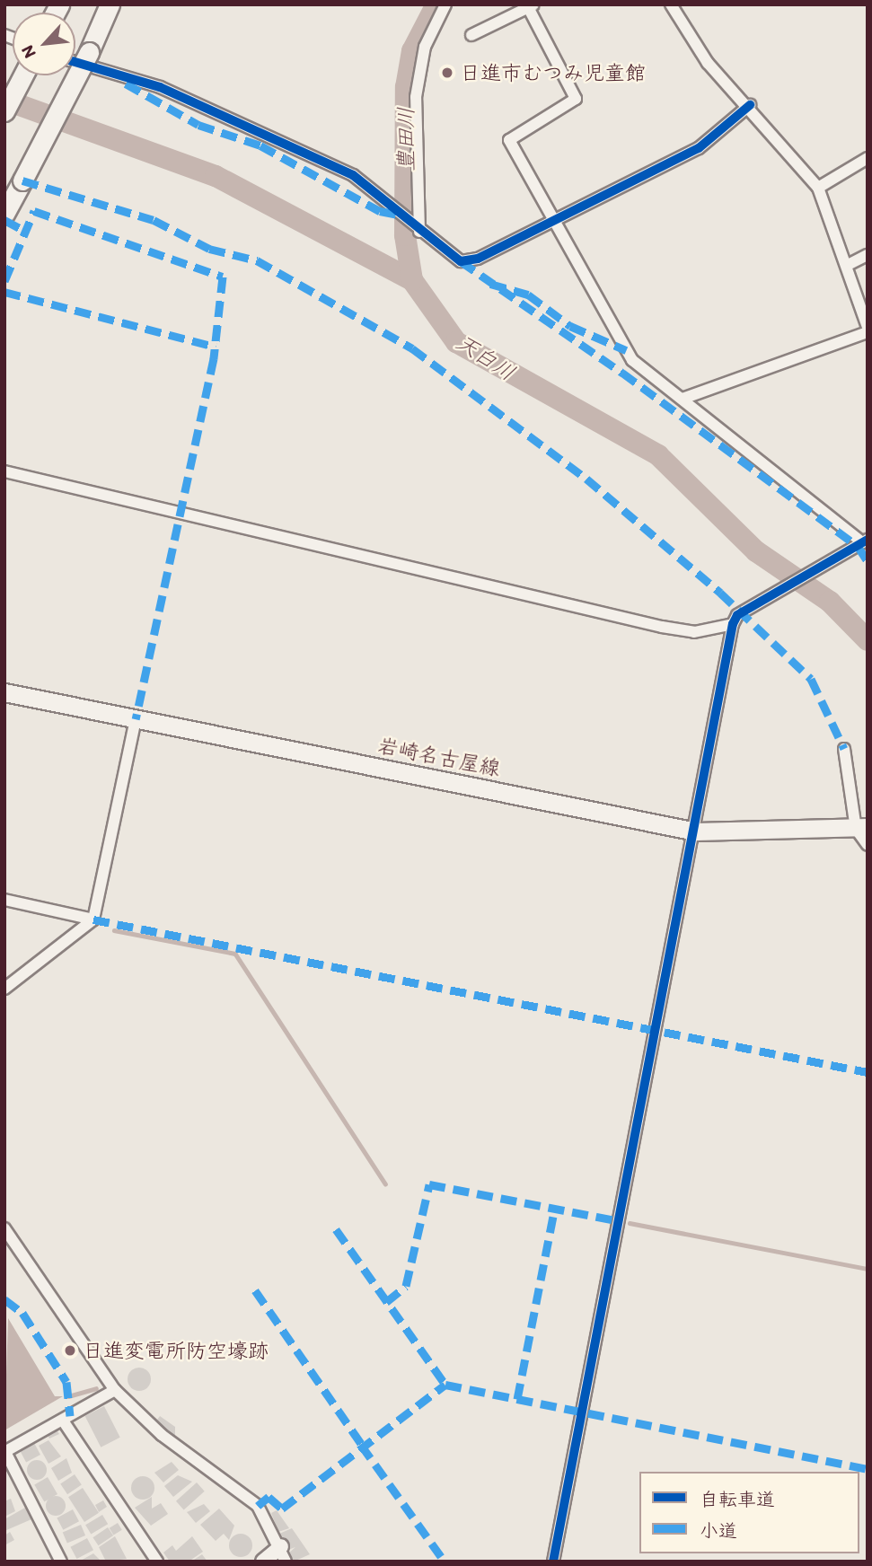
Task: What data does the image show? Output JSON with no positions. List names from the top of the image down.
{
  "streets": {
    "main road": ["岩崎名古屋線"]
  },
  "water": ["豊田川", "天白川"],
  "places": ["日進市むつみ児童館", "日進変電所防空壕跡"],
  "legend": ["自転車道", "小道"],
  "north": "bottom left"
}
